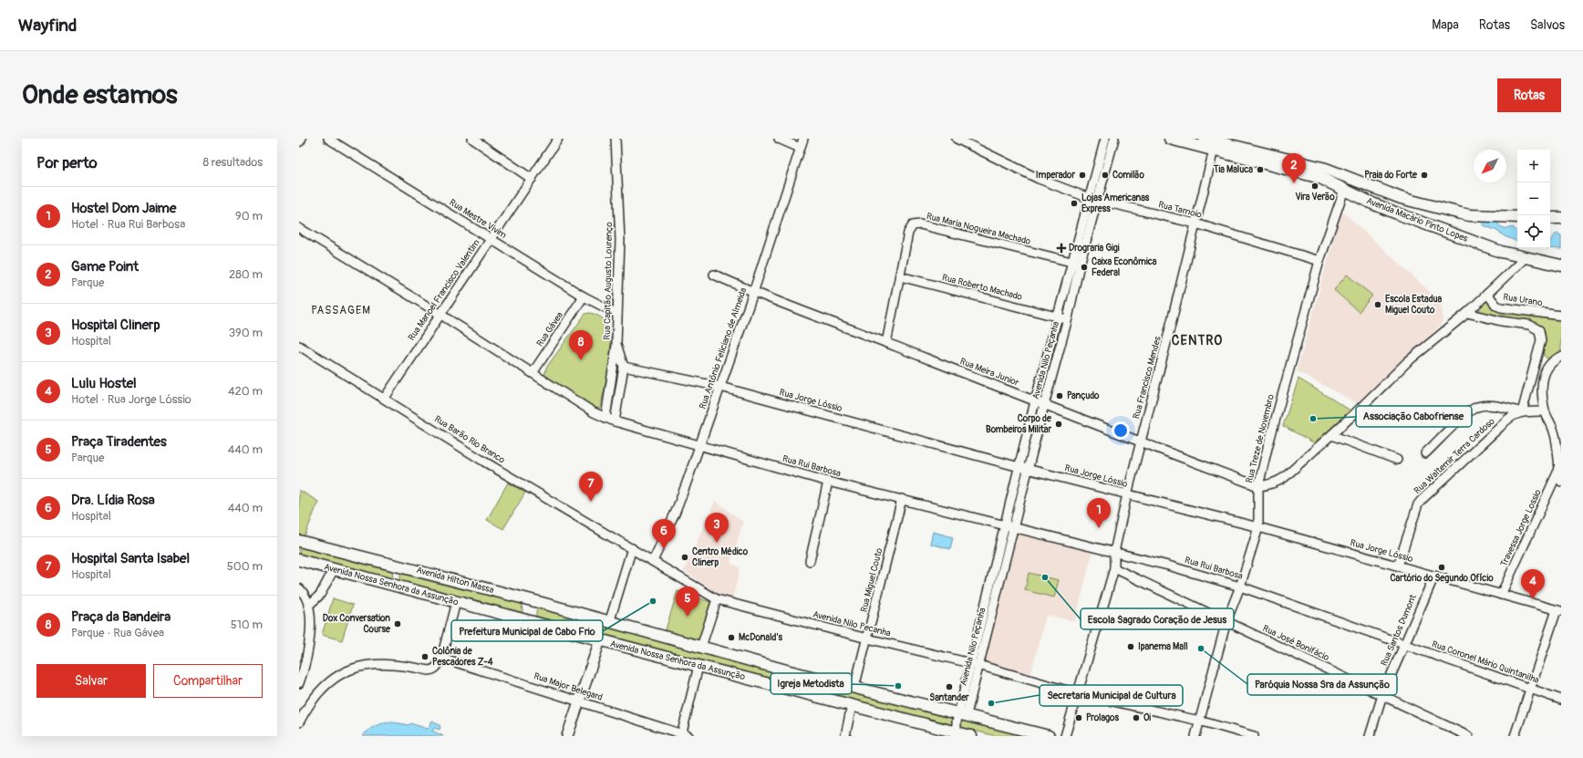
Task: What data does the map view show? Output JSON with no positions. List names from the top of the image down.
{
  "streets": {
    "main road": ["Avenida Macário Pinto Lopes", "Avenida Hilton Massa", "Avenida Nossa Senhora da Assunção"],
    "street": [
      "Rua Tamoio",
      "Rua Mestre Vivim",
      "Rua Maria Nogueira Machado",
      "Rua Capitão Augusto Lourenço",
      "Rua Roberto Machado",
      "Rua Manoel Francisco Valentim",
      "Rua Urano",
      "Rua Gávea",
      "Rua Antônio Feliciano de Almeida",
      "Avenida Nilo Peçanha",
      "Rua Meira Junior",
      "Rua Francisco Mendes",
      "Rua Jorge Lóssio",
      "Rua Treze de Novembro",
      "Rua Barão Rio Branco",
      "Rua Waltemir Terra Cardoso",
      "Rua Rui Barbosa",
      "Travessa Jorge Lossio",
      "Rua Miguel Couto",
      "Avenida Nilo Pecanha",
      "Rua Santos Dumont",
      "Rua José Bonifácio",
      "Rua Coronel Mário Quintanilha",
      "Rua Major Belegard"
    ]
  },
  "crossings": [
    ["Rua Tamoio", "Avenida Nilo Peçanha"],
    ["Rua Tamoio", "Rua Francisco Mendes"],
    ["Rua Tamoio", "Rua Treze de Novembro"],
    ["Rua Mestre Vivim", "Rua Capitão Augusto Lourenço"],
    ["Rua Mestre Vivim", "Rua Manoel Francisco Valentim"],
    ["Rua Mestre Vivim", "Rua Gávea"],
    ["Avenida Macário Pinto Lopes", "Rua Francisco Mendes"],
    ["Avenida Macário Pinto Lopes", "Rua Treze de Novembro"],
    ["Rua Maria Nogueira Machado", "Rua Roberto Machado"],
    ["Rua Maria Nogueira Machado", "Avenida Nilo Peçanha"],
    ["Rua Maria Nogueira Machado", "Rua Meira Junior"],
    ["Rua Capitão Augusto Lourenço", "Rua Jorge Lóssio"],
    ["Rua Capitão Augusto Lourenço", "Rua Rui Barbosa"],
    ["Rua Roberto Machado", "Avenida Nilo Peçanha"],
    ["Rua Manoel Francisco Valentim", "Rua Barão Rio Branco"],
    ["Rua Manoel Francisco Valentim", "Rua Rui Barbosa"],
    ["Rua Gávea", "Rua Rui Barbosa"],
    ["Rua Antônio Feliciano de Almeida", "Rua Meira Junior"],
    ["Rua Antônio Feliciano de Almeida", "Rua Jorge Lóssio"],
    ["Rua Antônio Feliciano de Almeida", "Rua Rui Barbosa"],
    ["Rua Antônio Feliciano de Almeida", "Avenida Nilo Pecanha"],
    ["Avenida Nilo Peçanha", "Rua Meira Junior"],
    ["Avenida Nilo Peçanha", "Rua Jorge Lóssio"],
    ["Avenida Nilo Peçanha", "Rua Rui Barbosa"],
    ["Avenida Nilo Peçanha", "Avenida Nossa Senhora da Assunção"],
    ["Avenida Nilo Peçanha", "Avenida Nilo Pecanha"],
    ["Rua Meira Junior", "Rua Francisco Mendes"],
    ["Rua Meira Junior", "Rua Treze de Novembro"],
    ["Rua Francisco Mendes", "Rua Jorge Lóssio"],
    ["Rua Francisco Mendes", "Rua Rui Barbosa"],
    ["Rua Francisco Mendes", "Avenida Nilo Pecanha"],
    ["Rua Francisco Mendes", "Rua José Bonifácio"],
    ["Rua Jorge Lóssio", "Rua Treze de Novembro"],
    ["Rua Jorge Lóssio", "Rua Waltemir Terra Cardoso"],
    ["Rua Jorge Lóssio", "Travessa Jorge Lossio"],
    ["Rua Jorge Lóssio", "Rua Santos Dumont"],
    ["Rua Treze de Novembro", "Rua Rui Barbosa"],
    ["Rua Treze de Novembro", "Avenida Nilo Pecanha"],
    ["Rua Treze de Novembro", "Rua José Bonifácio"],
    ["Rua Barão Rio Branco", "Avenida Nilo Pecanha"],
    ["Rua Rui Barbosa", "Rua Miguel Couto"],
    ["Rua Rui Barbosa", "Rua Santos Dumont"],
    ["Rua Rui Barbosa", "Rua Coronel Mário Quintanilha"],
    ["Avenida Hilton Massa", "Avenida Nossa Senhora da Assunção"],
    ["Rua Miguel Couto", "Avenida Nossa Senhora da Assunção"],
    ["Rua Miguel Couto", "Avenida Nilo Pecanha"],
    ["Rua Santos Dumont", "Rua José Bonifácio"],
    ["Rua Santos Dumont", "Rua Coronel Mário Quintanilha"]
  ],
  "districts": ["PASSAGEM", "CENTRO"],
  "places": {
    "other": [
      "Tia Maluca",
      "Imperador",
      "Comilão",
      "Praia do Forte",
      "Vira Verão",
      "Lojas Americanas Express",
      "Caixa Econômica Federal",
      "Escola Estadua Miguel Couto",
      "Pançudo",
      "Associação Cabofriense",
      "Corpo de Bombeiros Militar",
      "Centro Médico Clinerp",
      "Cartório do Segundo Ofício",
      "Escola Sagrado Coração de Jesus",
      "Prefeitura Municipal de Cabo Frio",
      "Dox Conversation Course",
      "McDonald's",
      "Ipanema Mall",
      "Paróquia Nossa Sra da Assunção",
      "Colônia de Pescadores Z-4",
      "Igreja Metodista",
      "Santander",
      "Secretaria Municipal de Cultura",
      "Prolagos",
      "Oi"
    ],
    "health": ["Drograria Gigi"]
  },
  "north": "bottom left",
  "page": {
    "header": "Wayfind",
    "nav": ["Mapa", "Rotas", "Salvos"],
    "buttons": [
      "Rotas",
      ["Salvar", "Compartilhar"]
    ],
    "title": "Onde estamos",
    "heading": ["Por perto", "8 resultados"],
    "map_buttons": ["+", "−"],
    "pins": [
      "2",
      "8",
      "7",
      "1",
      "3",
      "6",
      "4",
      "5"
    ],
    "list": [
      {
        "mark": "1",
        "name": "Hostel Dom Jaime",
        "note": "Hotel · Rua Rui Barbosa",
        "value": "90 m"
      },
      {
        "mark": "2",
        "name": "Game Point",
        "note": "Parque",
        "value": "280 m"
      },
      {
        "mark": "3",
        "name": "Hospital Clinerp",
        "note": "Hospital",
        "value": "390 m"
      },
      {
        "mark": "4",
        "name": "Lulu Hostel",
        "note": "Hotel · Rua Jorge Lóssio",
        "value": "420 m"
      },
      {
        "mark": "5",
        "name": "Praça Tiradentes",
        "note": "Parque",
        "value": "440 m"
      },
      {
        "mark": "6",
        "name": "Dra. Lídia Rosa",
        "note": "Hospital",
        "value": "440 m"
      },
      {
        "mark": "7",
        "name": "Hospital Santa Isabel",
        "note": "Hospital",
        "value": "500 m"
      },
      {
        "mark": "8",
        "name": "Praça da Bandeira",
        "note": "Parque · Rua Gávea",
        "value": "510 m"
      }
    ]
  }
}
